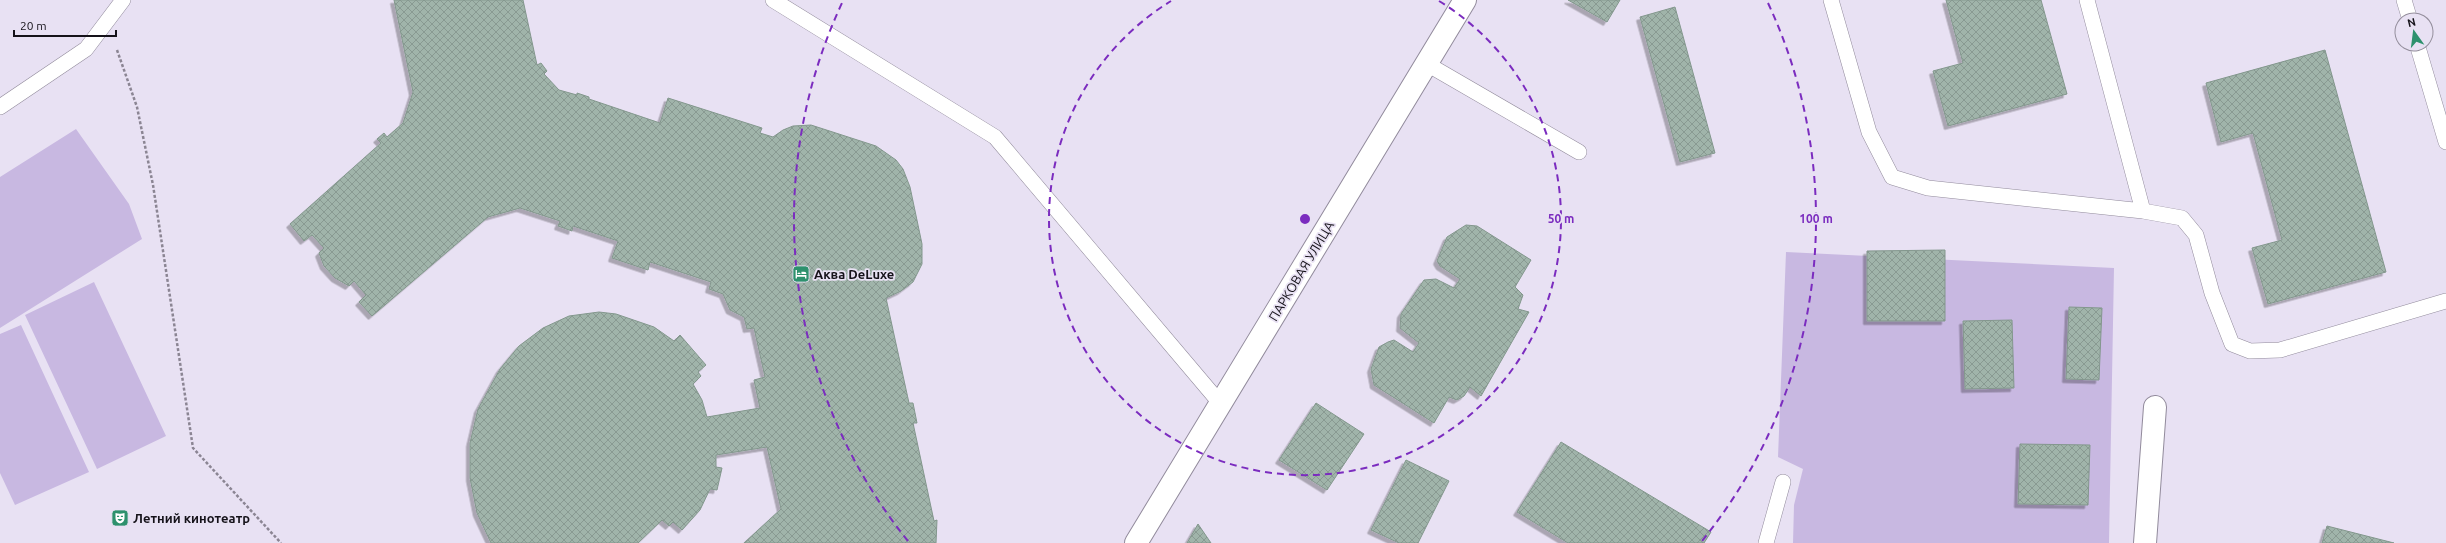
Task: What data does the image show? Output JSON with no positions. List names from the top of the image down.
{
  "streets": {
    "street": ["ПАРКОВАЯ УЛИЦА"]
  },
  "places": {
    "hotel": ["Аква DeLuxe"],
    "theatre": ["Летний кинотеатр"]
  },
  "scale_bar": "20 m",
  "north": "top",
  "rings": ["50 m", "100 m"]
}
